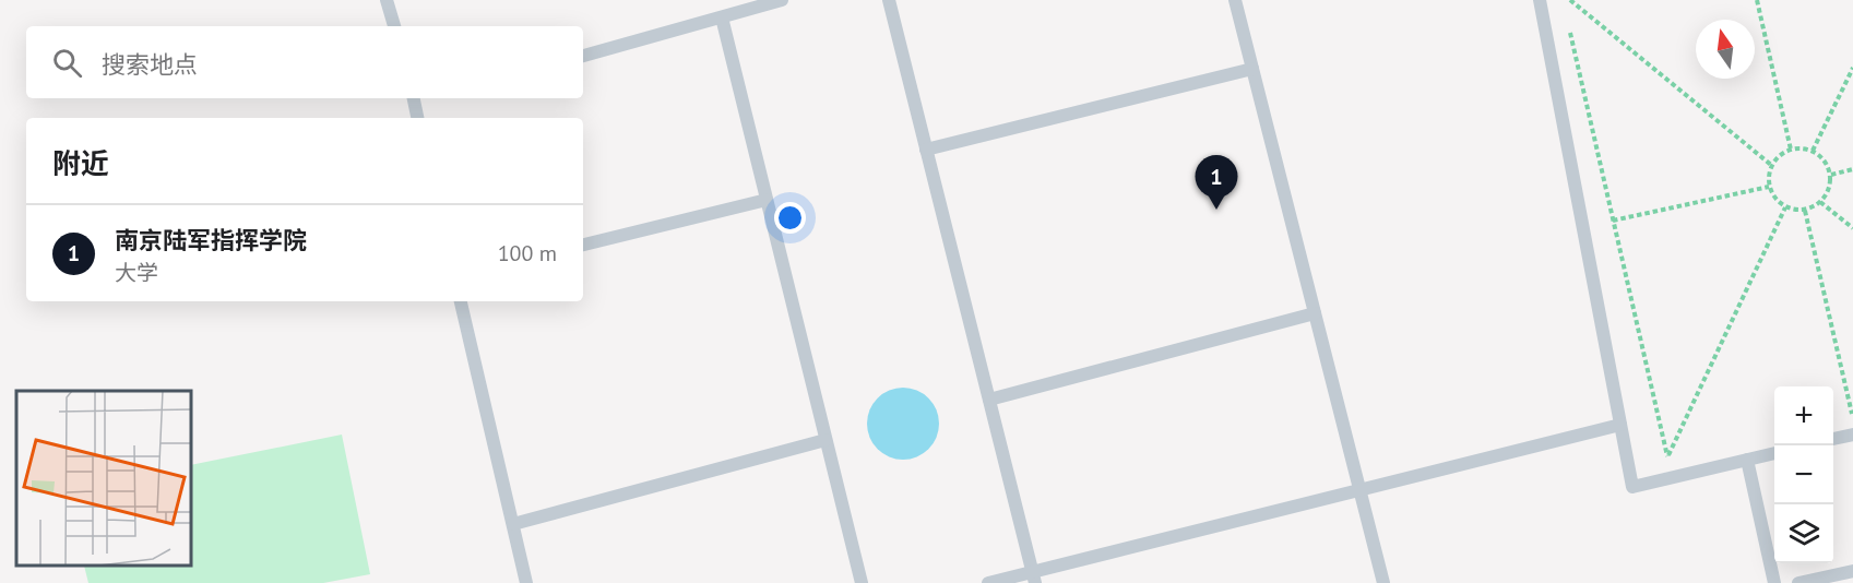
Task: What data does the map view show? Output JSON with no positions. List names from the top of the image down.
{
  "north": "top",
  "page": {
    "search": "搜索地点",
    "heading": "附近",
    "pins": "1",
    "list": [
      {
        "mark": "1",
        "name": "南京陆军指挥学院",
        "note": "大学",
        "value": "100 m"
      }
    ],
    "map_buttons": ["+", "−"]
  }
}
